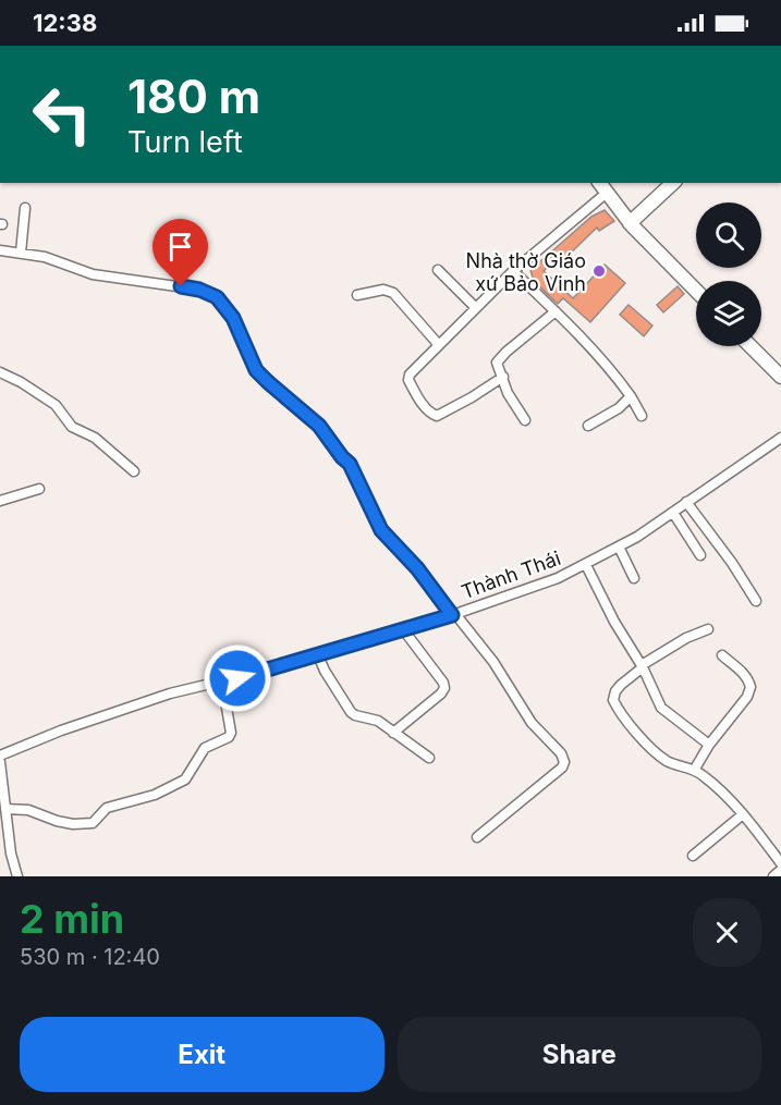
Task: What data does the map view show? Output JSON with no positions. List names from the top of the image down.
{
  "streets": {
    "street": ["Thành Thái"]
  },
  "places": ["Nhà thờ Giáo xứ Bảo Vinh"],
  "page": {
    "status": "12:38",
    "turn": ["180 m", "Turn left"],
    "heading": ["2 min", "530 m · 12:40"],
    "buttons": ["Exit", "Share"]
  }
}
